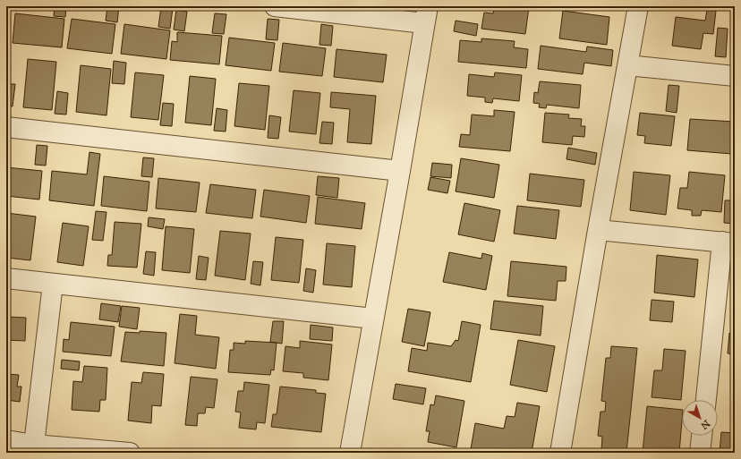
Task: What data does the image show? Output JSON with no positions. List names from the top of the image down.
{
  "north": "bottom right"
}
